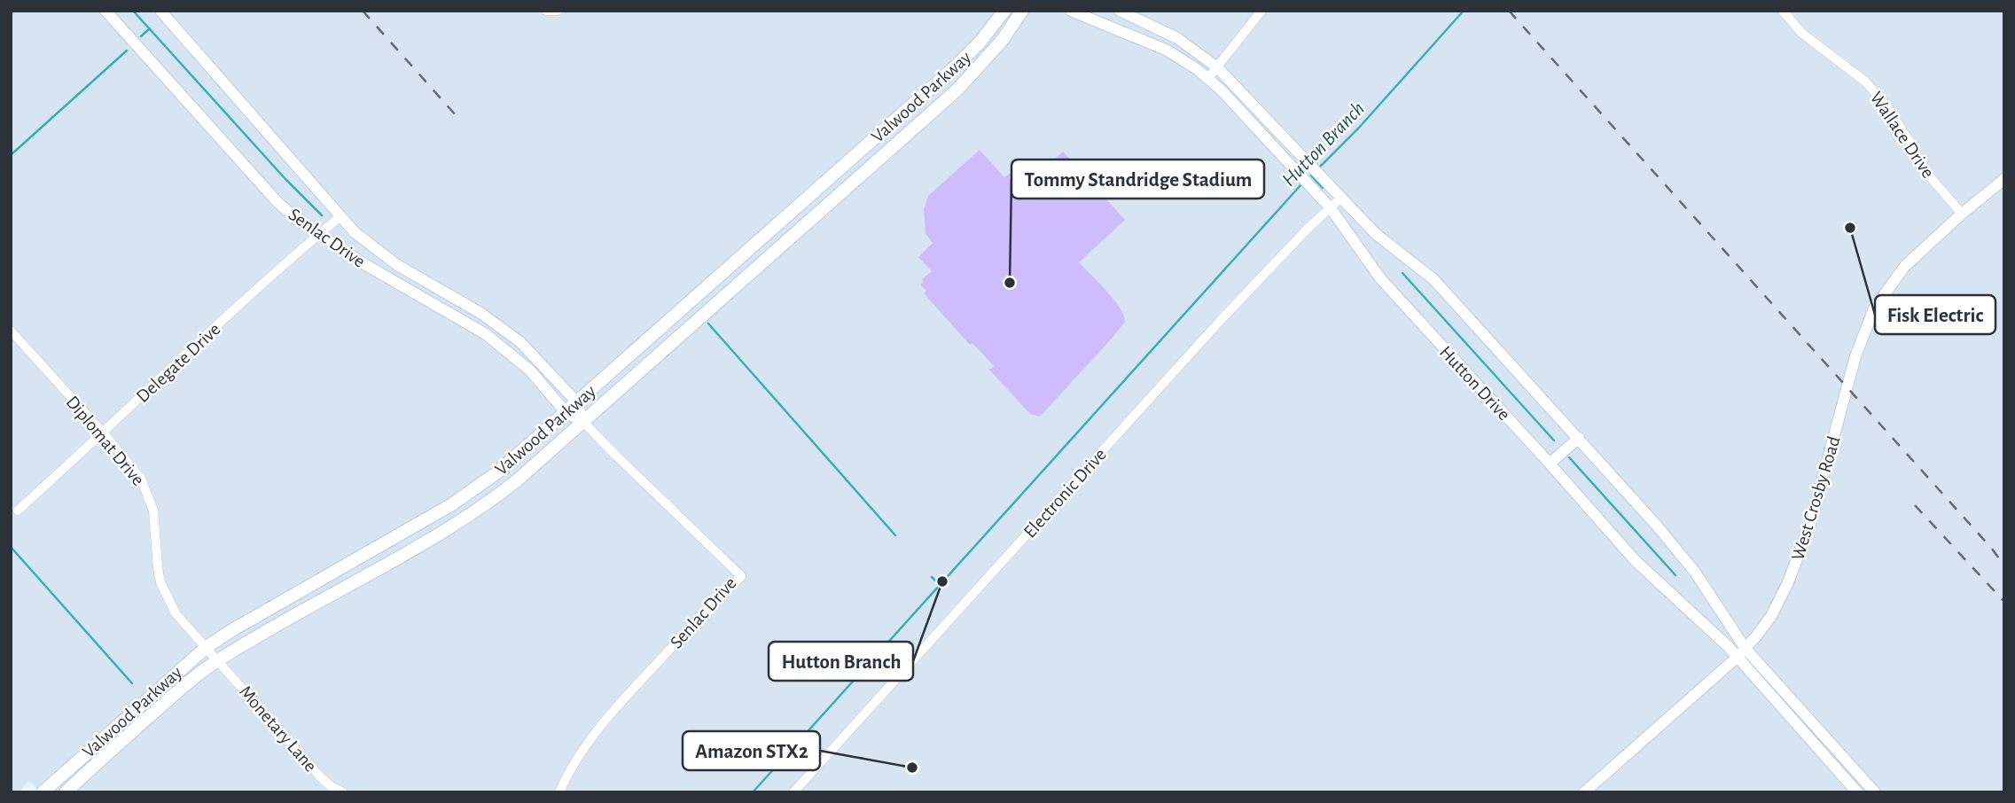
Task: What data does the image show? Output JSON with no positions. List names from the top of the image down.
{
  "streets": {
    "main road": ["Valwood Parkway"],
    "street": [
      "Wallace Drive",
      "Senlac Drive",
      "Delegate Drive",
      "Hutton Drive",
      "Diplomat Drive",
      "Electronic Drive",
      "West Crosby Road",
      "Monetary Lane"
    ]
  },
  "crossings": [
    ["Valwood Parkway", "Senlac Drive"],
    ["Valwood Parkway", "Diplomat Drive"],
    ["Valwood Parkway", "Monetary Lane"],
    ["Wallace Drive", "West Crosby Road"],
    ["Senlac Drive", "Delegate Drive"],
    ["Delegate Drive", "Diplomat Drive"],
    ["Hutton Drive", "Electronic Drive"],
    ["Hutton Drive", "West Crosby Road"],
    ["Diplomat Drive", "Monetary Lane"]
  ],
  "water": ["Hutton Branch"],
  "places": [
    "Fisk Electric",
    "Tommy Standridge Stadium",
    "Hutton Branch",
    "Amazon STX2"
  ]
}
